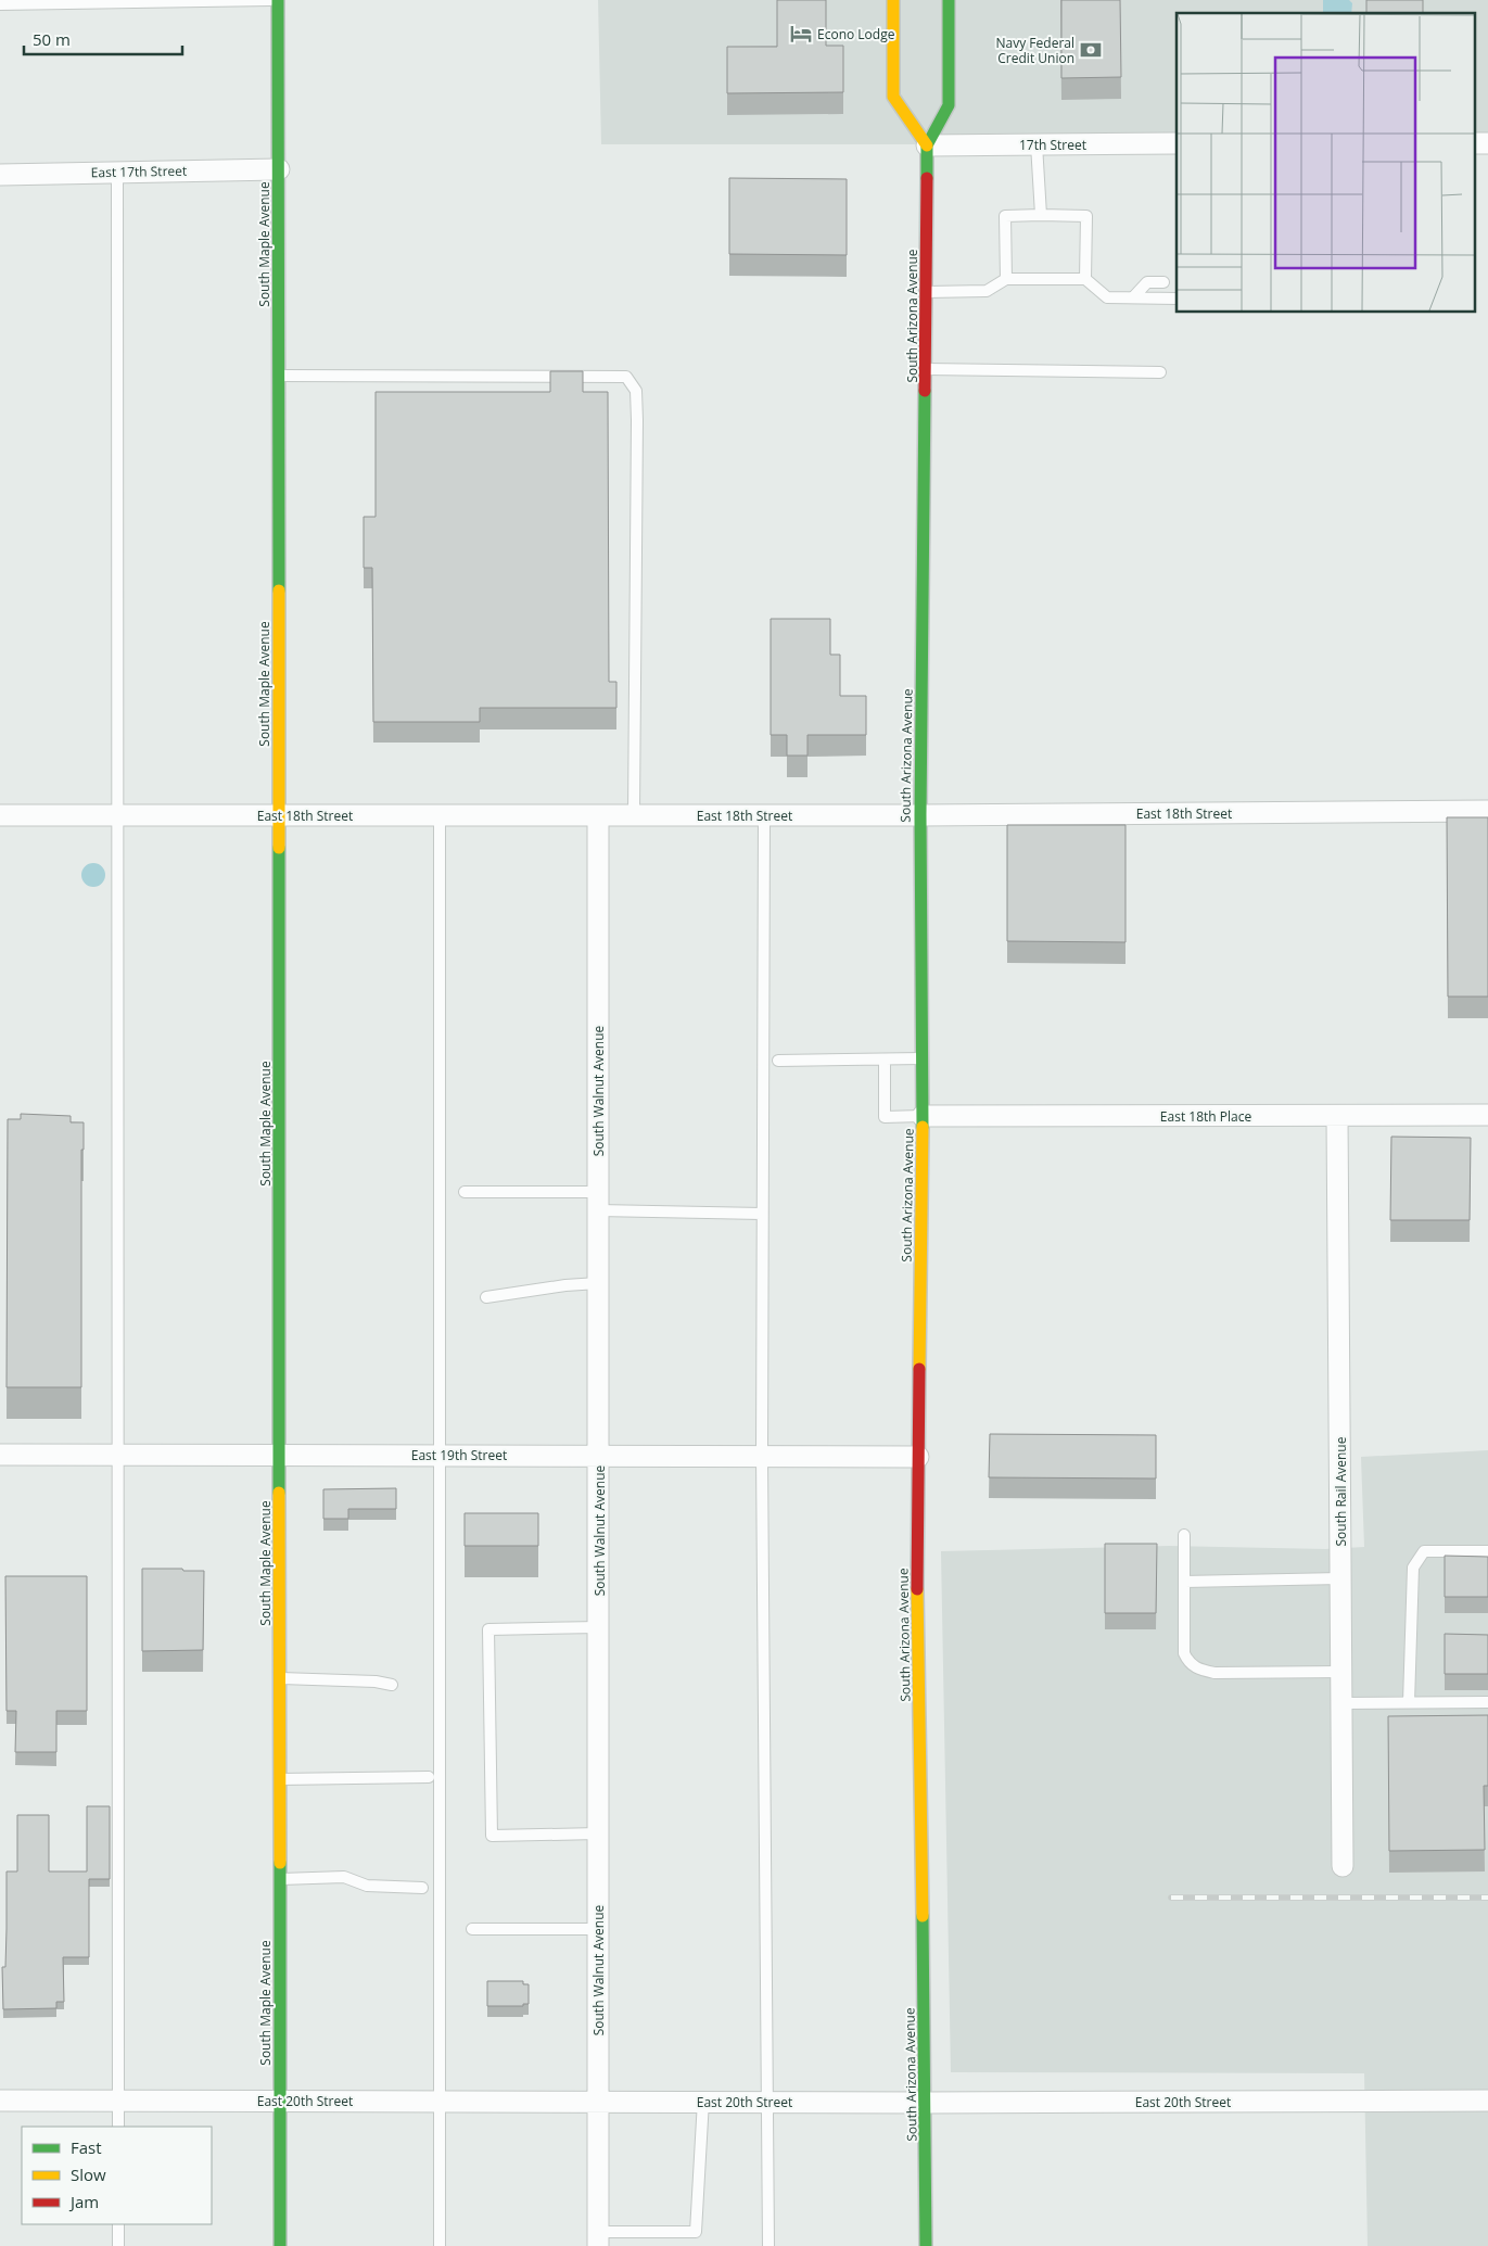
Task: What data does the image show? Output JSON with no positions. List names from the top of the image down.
{
  "streets": {
    "street": [
      "17th Street",
      "East 17th Street",
      "South Maple Avenue",
      "South Arizona Avenue",
      "East 18th Street",
      "South Walnut Avenue",
      "East 18th Place",
      "East 19th Street",
      "South Rail Avenue",
      "East 20th Street"
    ]
  },
  "crossings": [
    ["17th Street", "South Arizona Avenue"],
    ["East 17th Street", "South Maple Avenue"],
    ["South Maple Avenue", "East 18th Street"],
    ["South Maple Avenue", "East 19th Street"],
    ["South Maple Avenue", "East 20th Street"],
    ["South Arizona Avenue", "East 18th Street"],
    ["South Arizona Avenue", "East 18th Place"],
    ["South Arizona Avenue", "East 19th Street"],
    ["South Arizona Avenue", "East 20th Street"],
    ["East 18th Street", "South Walnut Avenue"],
    ["South Walnut Avenue", "East 19th Street"],
    ["South Walnut Avenue", "East 20th Street"],
    ["East 18th Place", "South Rail Avenue"]
  ],
  "places": {
    "hotel": ["Econo Lodge"],
    "bank": ["Navy Federal Credit Union"]
  },
  "legend": ["Fast", "Slow", "Jam"],
  "scale_bar": "50 m"
}
